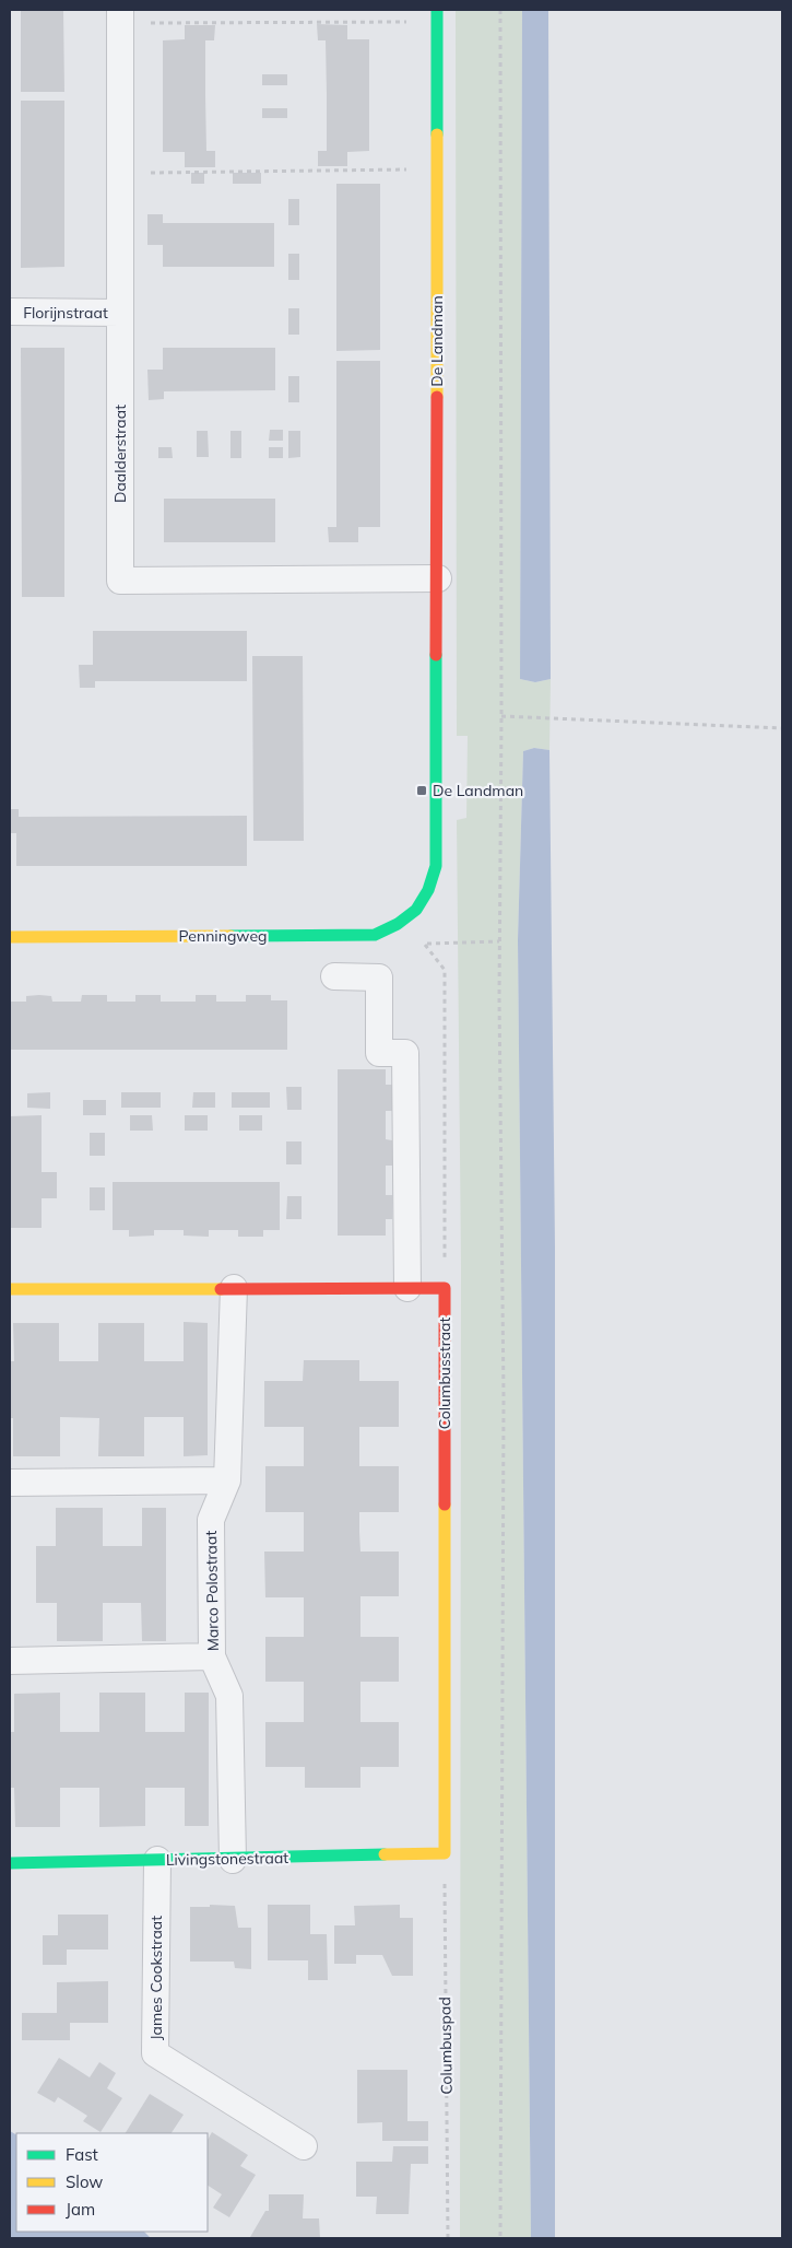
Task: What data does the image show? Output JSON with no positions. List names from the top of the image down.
{
  "streets": {
    "street": [
      "Florijnstraat",
      "De Landman",
      "Daalderstraat",
      "Penningweg",
      "Columbusstraat",
      "Marco Polostraat",
      "Livingstonestraat",
      "James Cookstraat"
    ],
    "path": ["Columbuspad"]
  },
  "crossings": [
    ["Florijnstraat", "Daalderstraat"],
    ["De Landman", "Daalderstraat"],
    ["De Landman", "Penningweg"],
    ["Columbusstraat", "Livingstonestraat"],
    ["Columbusstraat", "Columbuspad"],
    ["Marco Polostraat", "Livingstonestraat"],
    ["Livingstonestraat", "James Cookstraat"],
    ["Livingstonestraat", "Columbuspad"]
  ],
  "places": {
    "transit": ["De Landman"]
  },
  "legend": ["Fast", "Slow", "Jam"]
}
